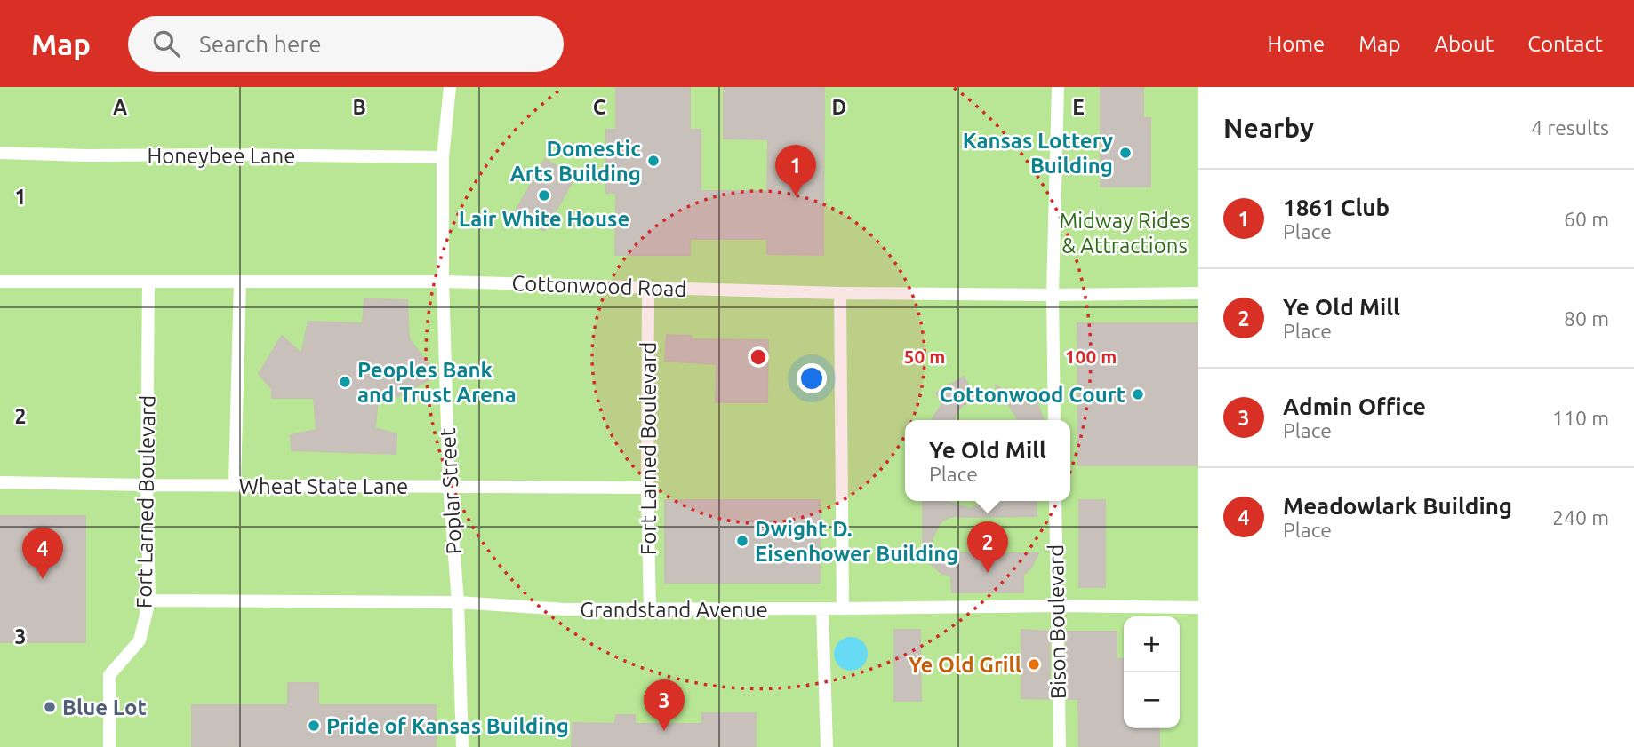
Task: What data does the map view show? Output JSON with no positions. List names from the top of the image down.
{
  "streets": {
    "lane": [
      "Honeybee Lane",
      "Cottonwood Road",
      "Fort Larned Boulevard",
      "Wheat State Lane",
      "Poplar Street",
      "Grandstand Avenue",
      "Bison Boulevard"
    ]
  },
  "crossings": [
    ["Honeybee Lane", "Poplar Street"],
    ["Cottonwood Road", "Fort Larned Boulevard"],
    ["Cottonwood Road", "Poplar Street"],
    ["Fort Larned Boulevard", "Wheat State Lane"],
    ["Fort Larned Boulevard", "Grandstand Avenue"],
    ["Wheat State Lane", "Poplar Street"],
    ["Poplar Street", "Grandstand Avenue"],
    ["Grandstand Avenue", "Bison Boulevard"]
  ],
  "parks": ["Midway Rides & Attractions"],
  "places": [
    "Kansas Lottery Building",
    "Domestic Arts Building",
    "Lair White House",
    "Peoples Bank and Trust Arena",
    "Cottonwood Court",
    "Dwight D. Eisenhower Building",
    "Ye Old Grill",
    "Blue Lot",
    "Pride of Kansas Building"
  ],
  "page": {
    "header": "Map",
    "search": "Search here",
    "nav": [
      "Home",
      "Map",
      "About",
      "Contact"
    ],
    "heading": ["Nearby", "4 results"],
    "pins": [
      "1",
      "2",
      "4",
      "3"
    ],
    "list": [
      {
        "mark": "1",
        "name": "1861 Club",
        "note": "Place",
        "value": "60 m"
      },
      {
        "mark": "2",
        "name": "Ye Old Mill",
        "note": "Place",
        "value": "80 m"
      },
      {
        "mark": "3",
        "name": "Admin Office",
        "note": "Place",
        "value": "110 m"
      },
      {
        "mark": "4",
        "name": "Meadowlark Building",
        "note": "Place",
        "value": "240 m"
      }
    ],
    "popup": ["Ye Old Mill", "Place"],
    "map_buttons": ["+", "−"]
  },
  "grid": {
    "columns": [
      "A",
      "B",
      "C",
      "D",
      "E"
    ],
    "rows": ["1", "2", "3"]
  },
  "rings": ["50 m", "100 m"]
}
